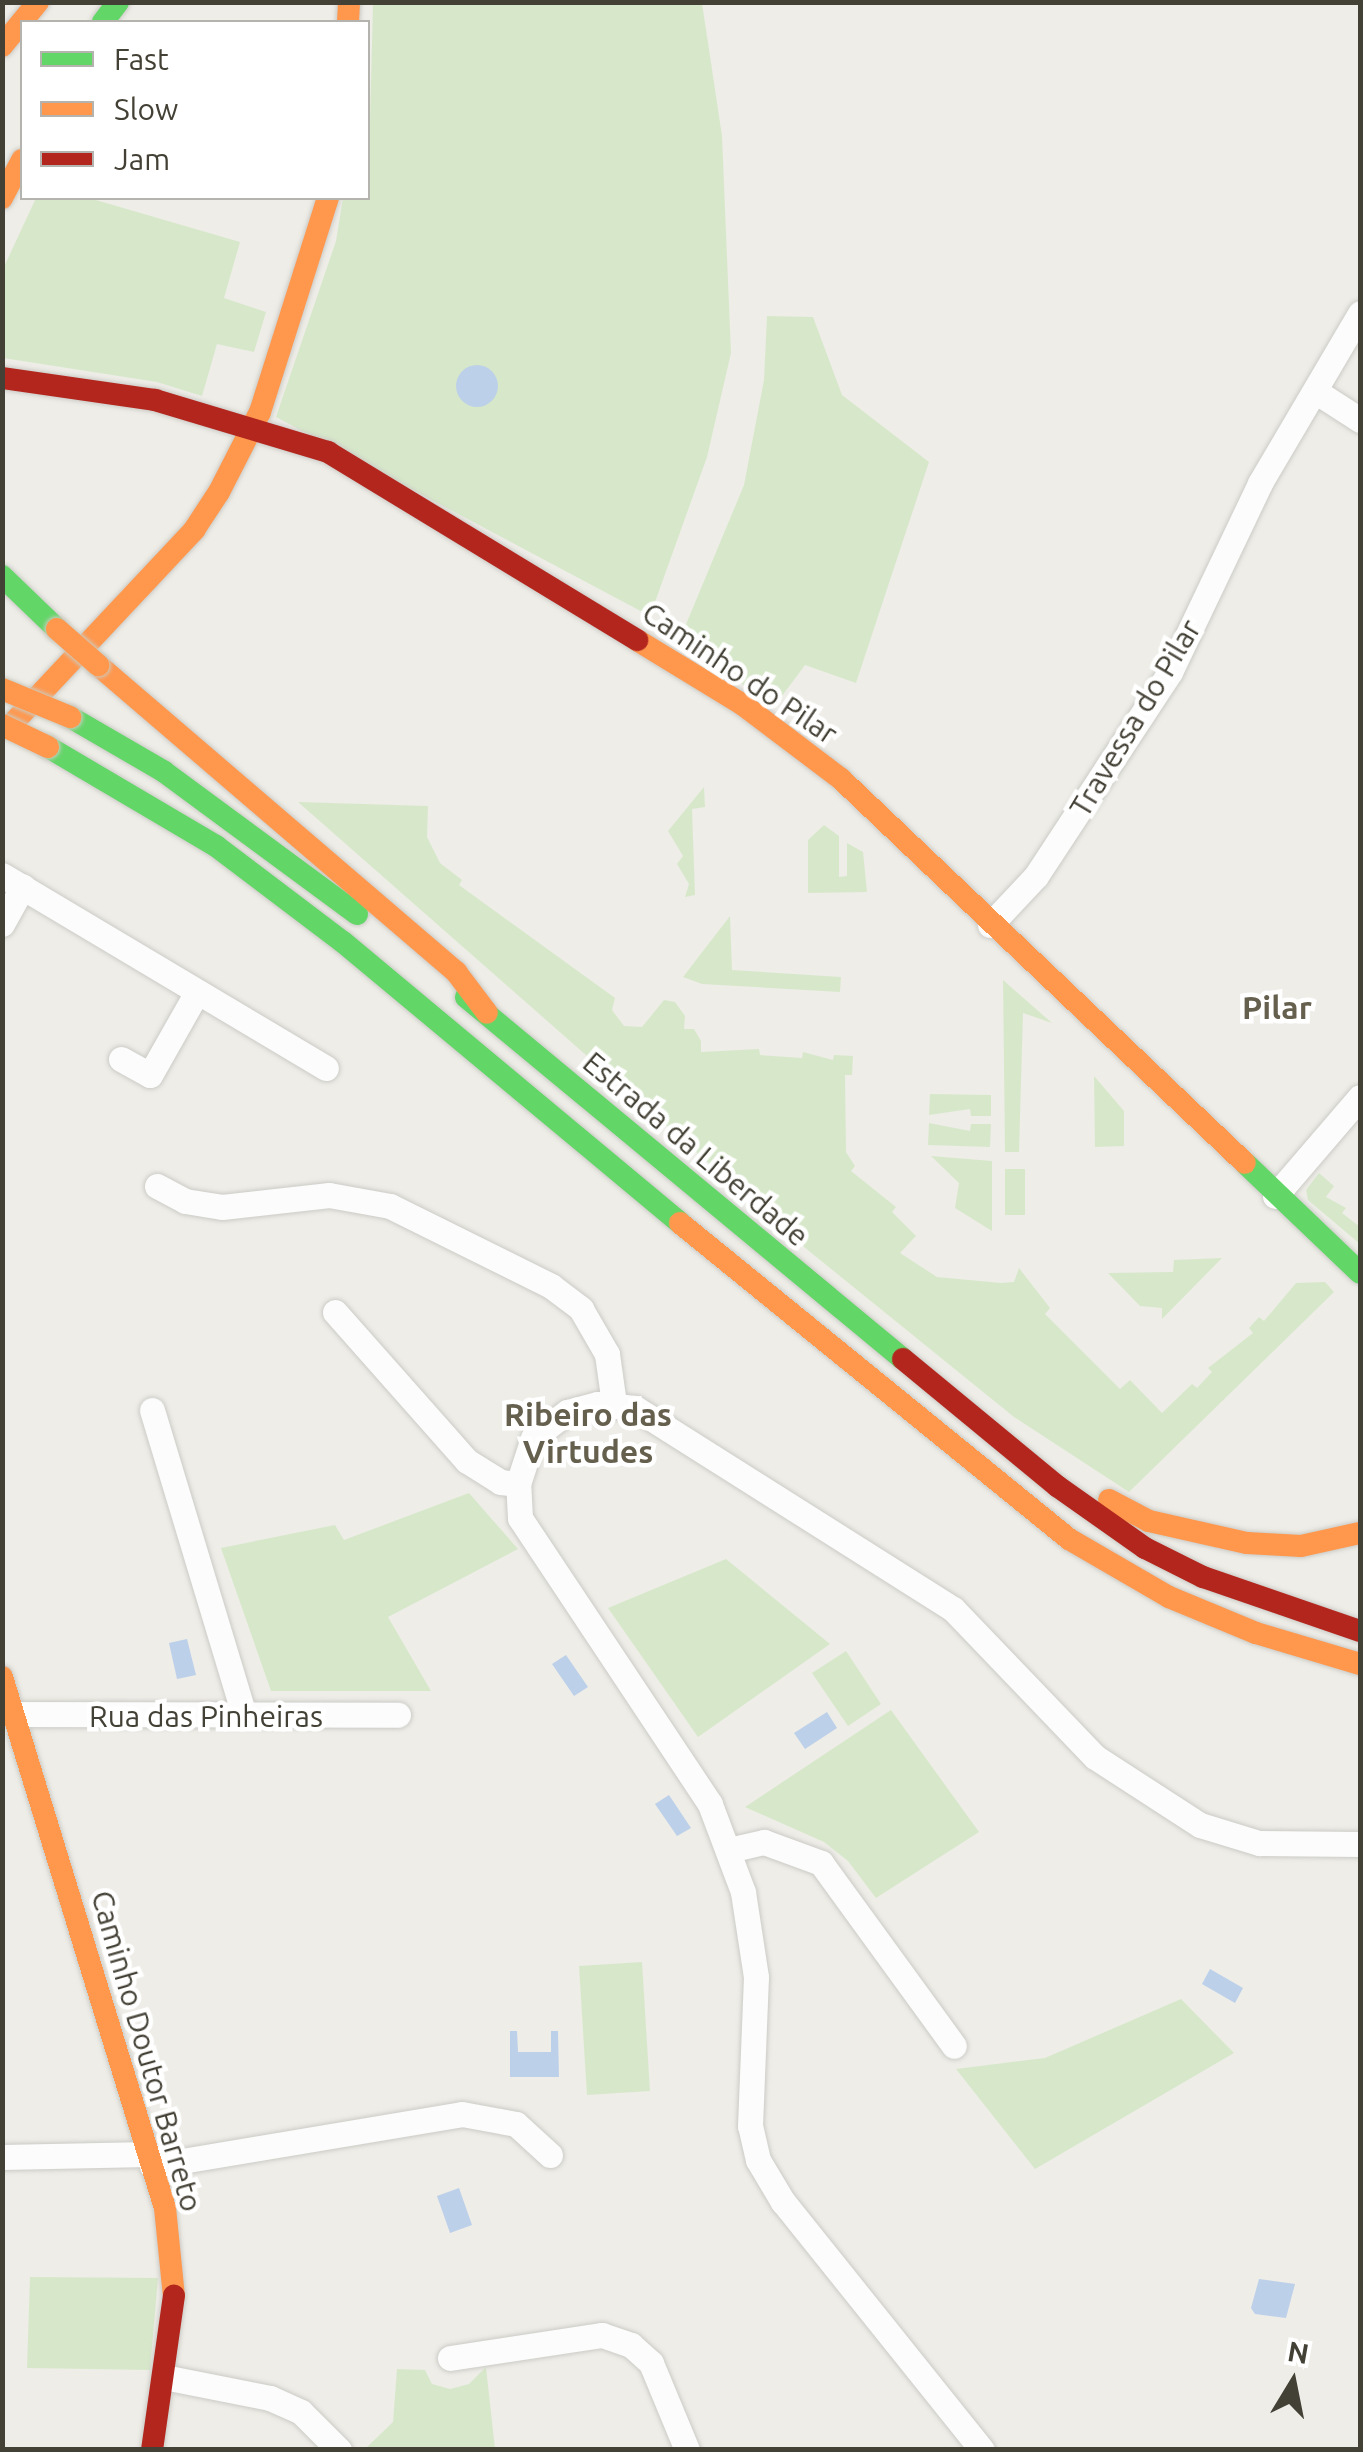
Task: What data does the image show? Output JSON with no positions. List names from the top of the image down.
{
  "streets": {
    "main road": ["Caminho do Pilar", "Estrada da Liberdade", "Caminho Doutor Barreto"],
    "street": ["Travessa do Pilar", "Rua das Pinheiras"]
  },
  "crossings": [
    ["Caminho do Pilar", "Travessa do Pilar"],
    ["Rua das Pinheiras", "Caminho Doutor Barreto"]
  ],
  "districts": ["Pilar", "Ribeiro das Virtudes"],
  "legend": ["Fast", "Slow", "Jam"],
  "north": "top"
}
